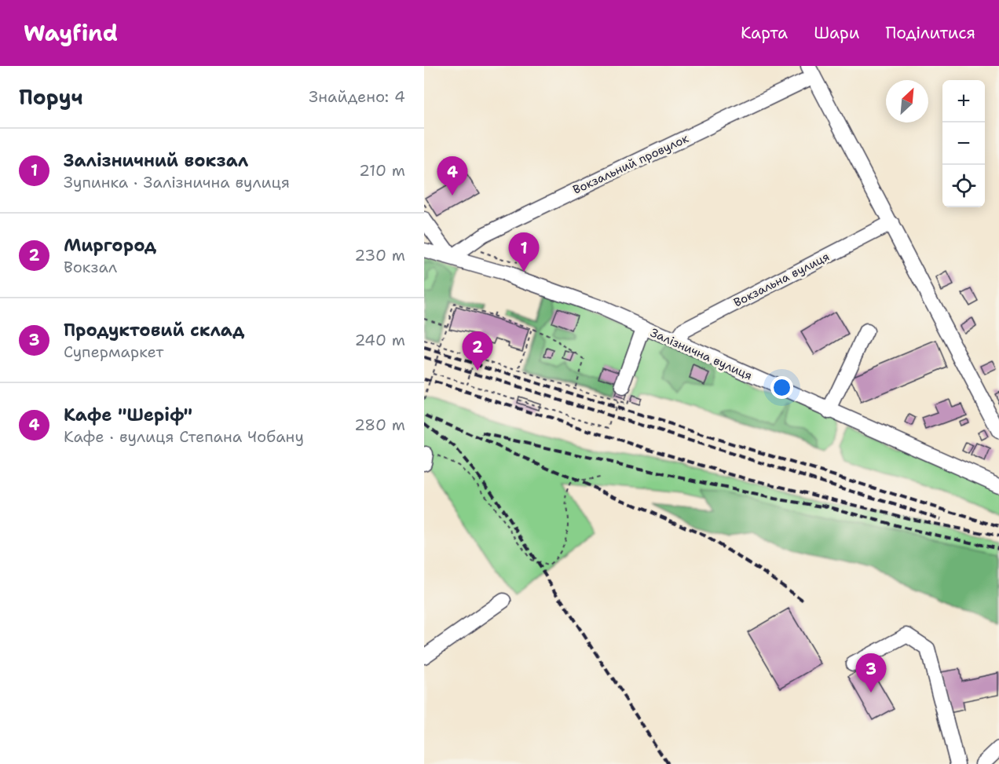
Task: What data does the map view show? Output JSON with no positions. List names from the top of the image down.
{
  "streets": {
    "street": ["Вокзальний провулок", "Вокзальна вулиця", "Залізнична вулиця"]
  },
  "crossings": [
    ["Вокзальний провулок", "Залізнична вулиця"],
    ["Вокзальна вулиця", "Залізнична вулиця"]
  ],
  "north": "top right",
  "page": {
    "header": "Wayfind",
    "nav": ["Карта", "Шари", "Поділитися"],
    "heading": ["Поруч", "Знайдено: 4"],
    "map_buttons": ["+", "−"],
    "list": [
      {
        "mark": "1",
        "name": "Залізничний вокзал",
        "note": "Зупинка · Залізнична вулиця",
        "value": "210 m"
      },
      {
        "mark": "2",
        "name": "Миргород",
        "note": "Вокзал",
        "value": "230 m"
      },
      {
        "mark": "3",
        "name": "Продуктовий склад",
        "note": "Супермаркет",
        "value": "240 m"
      },
      {
        "mark": "4",
        "name": "Кафе \"Шеріф\"",
        "note": "Кафе · вулиця Степана Чобану",
        "value": "280 m"
      }
    ],
    "pins": [
      "4",
      "1",
      "2",
      "3"
    ]
  }
}
